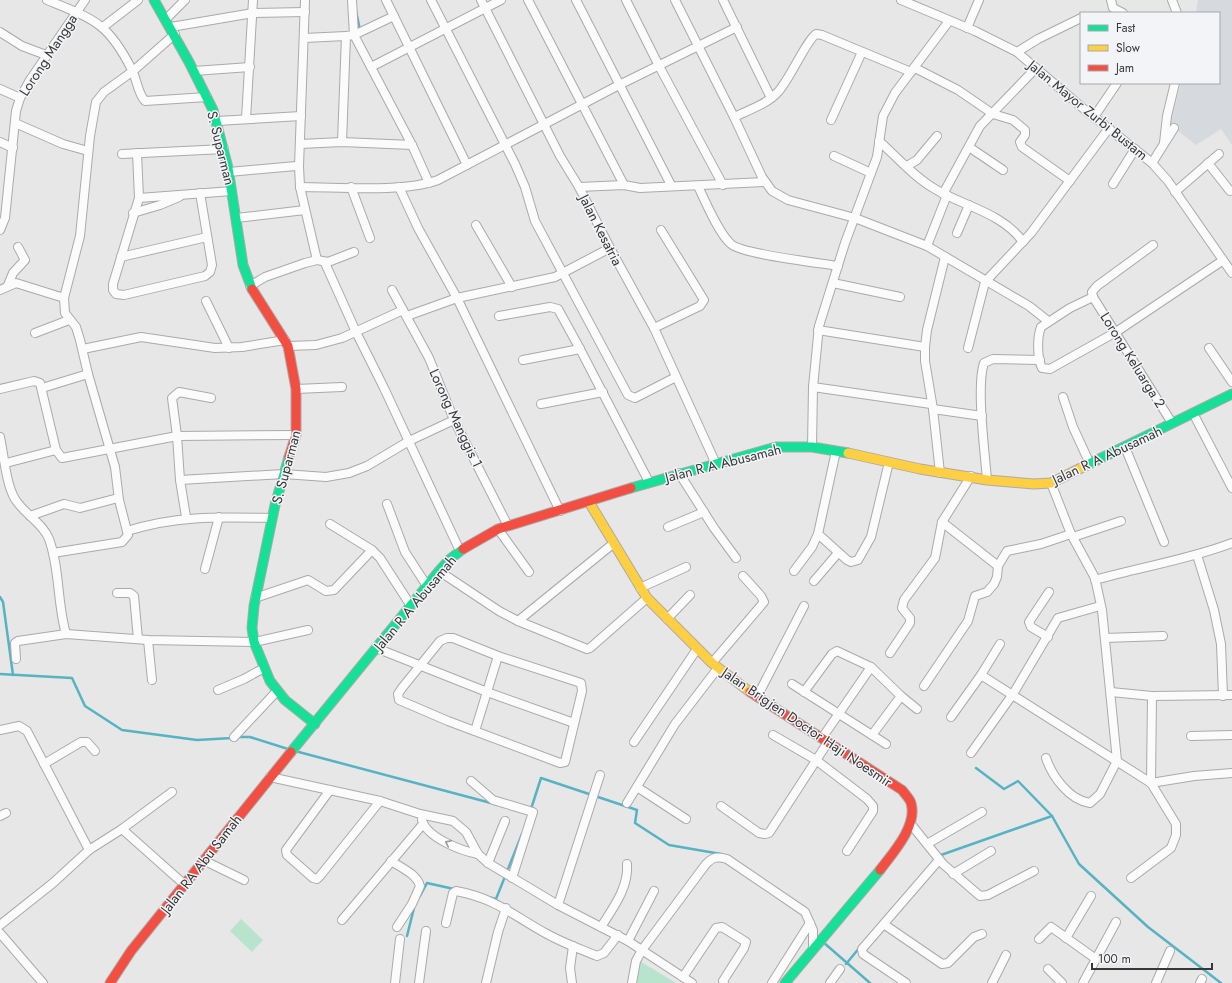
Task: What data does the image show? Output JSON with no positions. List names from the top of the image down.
{
  "streets": {
    "street": [
      "Lorong Mangga",
      "Jalan Mayor Zurbi Bustam",
      "S. Suparman",
      "Jalan Kesatria",
      "Lorong Keluarga 2",
      "Lorong Manggis 1",
      "Jalan R A Abusamah",
      "Jalan Brigjen Doctor Haji Noesmir",
      "Jalan RA Abu Samah"
    ]
  },
  "crossings": [
    ["S. Suparman", "Jalan R A Abusamah"],
    ["Jalan Kesatria", "Jalan R A Abusamah"],
    ["Lorong Keluarga 2", "Jalan R A Abusamah"],
    ["Lorong Manggis 1", "Jalan R A Abusamah"],
    ["Jalan R A Abusamah", "Jalan Brigjen Doctor Haji Noesmir"],
    ["Jalan R A Abusamah", "Jalan RA Abu Samah"]
  ],
  "legend": ["Fast", "Slow", "Jam"],
  "scale_bar": "100 m"
}
